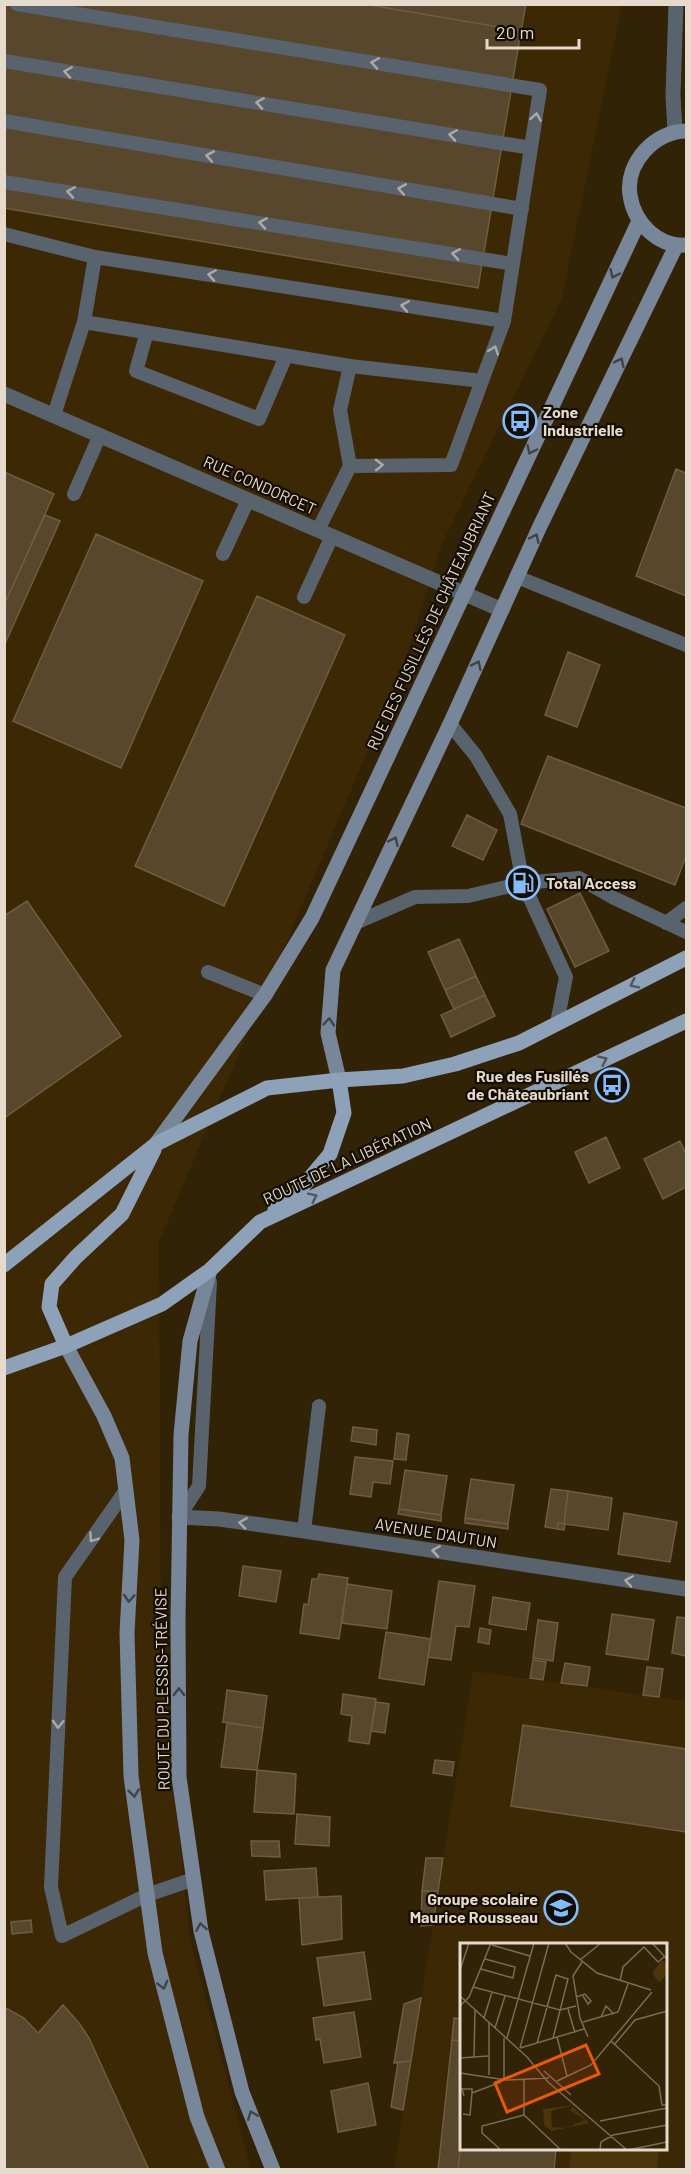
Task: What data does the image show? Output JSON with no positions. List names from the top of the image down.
{
  "streets": {
    "main road": ["RUE DES FUSILLÉS DE CHÂTEAUBRIANT", "ROUTE DE LA LIBÉRATION", "ROUTE DU PLESSIS-TRÉVISE"],
    "street": ["RUE CONDORCET", "AVENUE D'AUTUN"]
  },
  "crossings": [
    ["RUE CONDORCET", "RUE DES FUSILLÉS DE CHÂTEAUBRIANT"],
    ["ROUTE DE LA LIBÉRATION", "ROUTE DU PLESSIS-TRÉVISE"],
    ["AVENUE D'AUTUN", "ROUTE DU PLESSIS-TRÉVISE"]
  ],
  "one_way": ["AVENUE D'AUTUN"],
  "places": {
    "bus stop": ["Zone Industrielle", "Rue des Fusillés de Châteaubriant"],
    "fuel station": ["Total Access"],
    "school or university": ["Groupe scolaire Maurice Rousseau"]
  },
  "scale_bar": "20 m"
}
